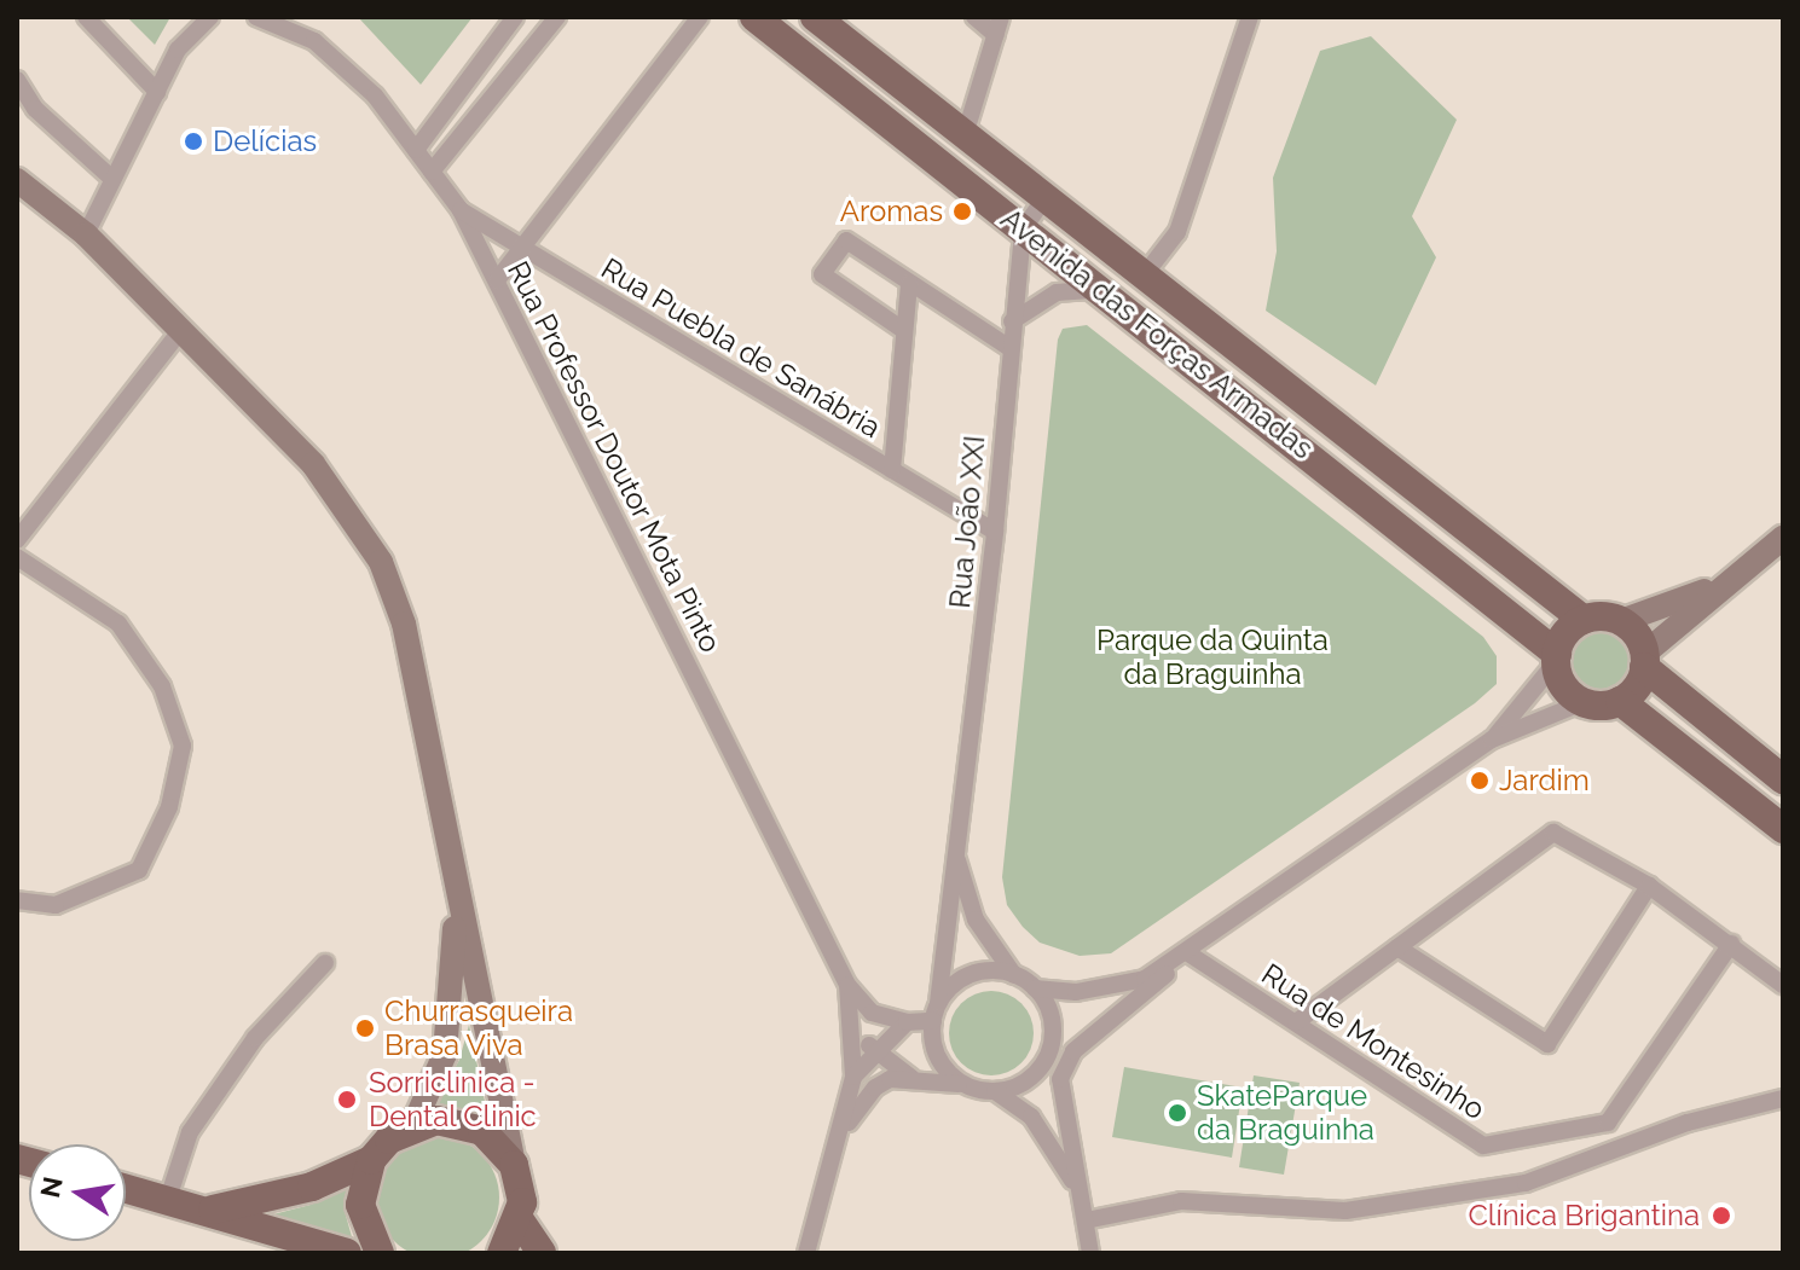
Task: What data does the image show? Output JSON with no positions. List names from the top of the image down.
{
  "streets": {
    "main road": ["Avenida das Forças Armadas"],
    "street": [
      "Rua Puebla de Sanábria",
      "Rua Professor Doutor Mota Pinto",
      "Rua João XXI",
      "Rua de Montesinho"
    ]
  },
  "crossings": [
    ["Avenida das Forças Armadas", "Rua João XXI"],
    ["Rua Puebla de Sanábria", "Rua Professor Doutor Mota Pinto"],
    ["Rua Puebla de Sanábria", "Rua João XXI"]
  ],
  "parks": ["Parque da Quinta da Braguinha"],
  "places": [
    "Delícias",
    "Aromas",
    "Jardim",
    "Churrasqueira Brasa Viva",
    "Sorriclinica - Dental Clinic",
    "SkateParque da Braguinha",
    "Clínica Brigantina"
  ],
  "north": "left"
}
